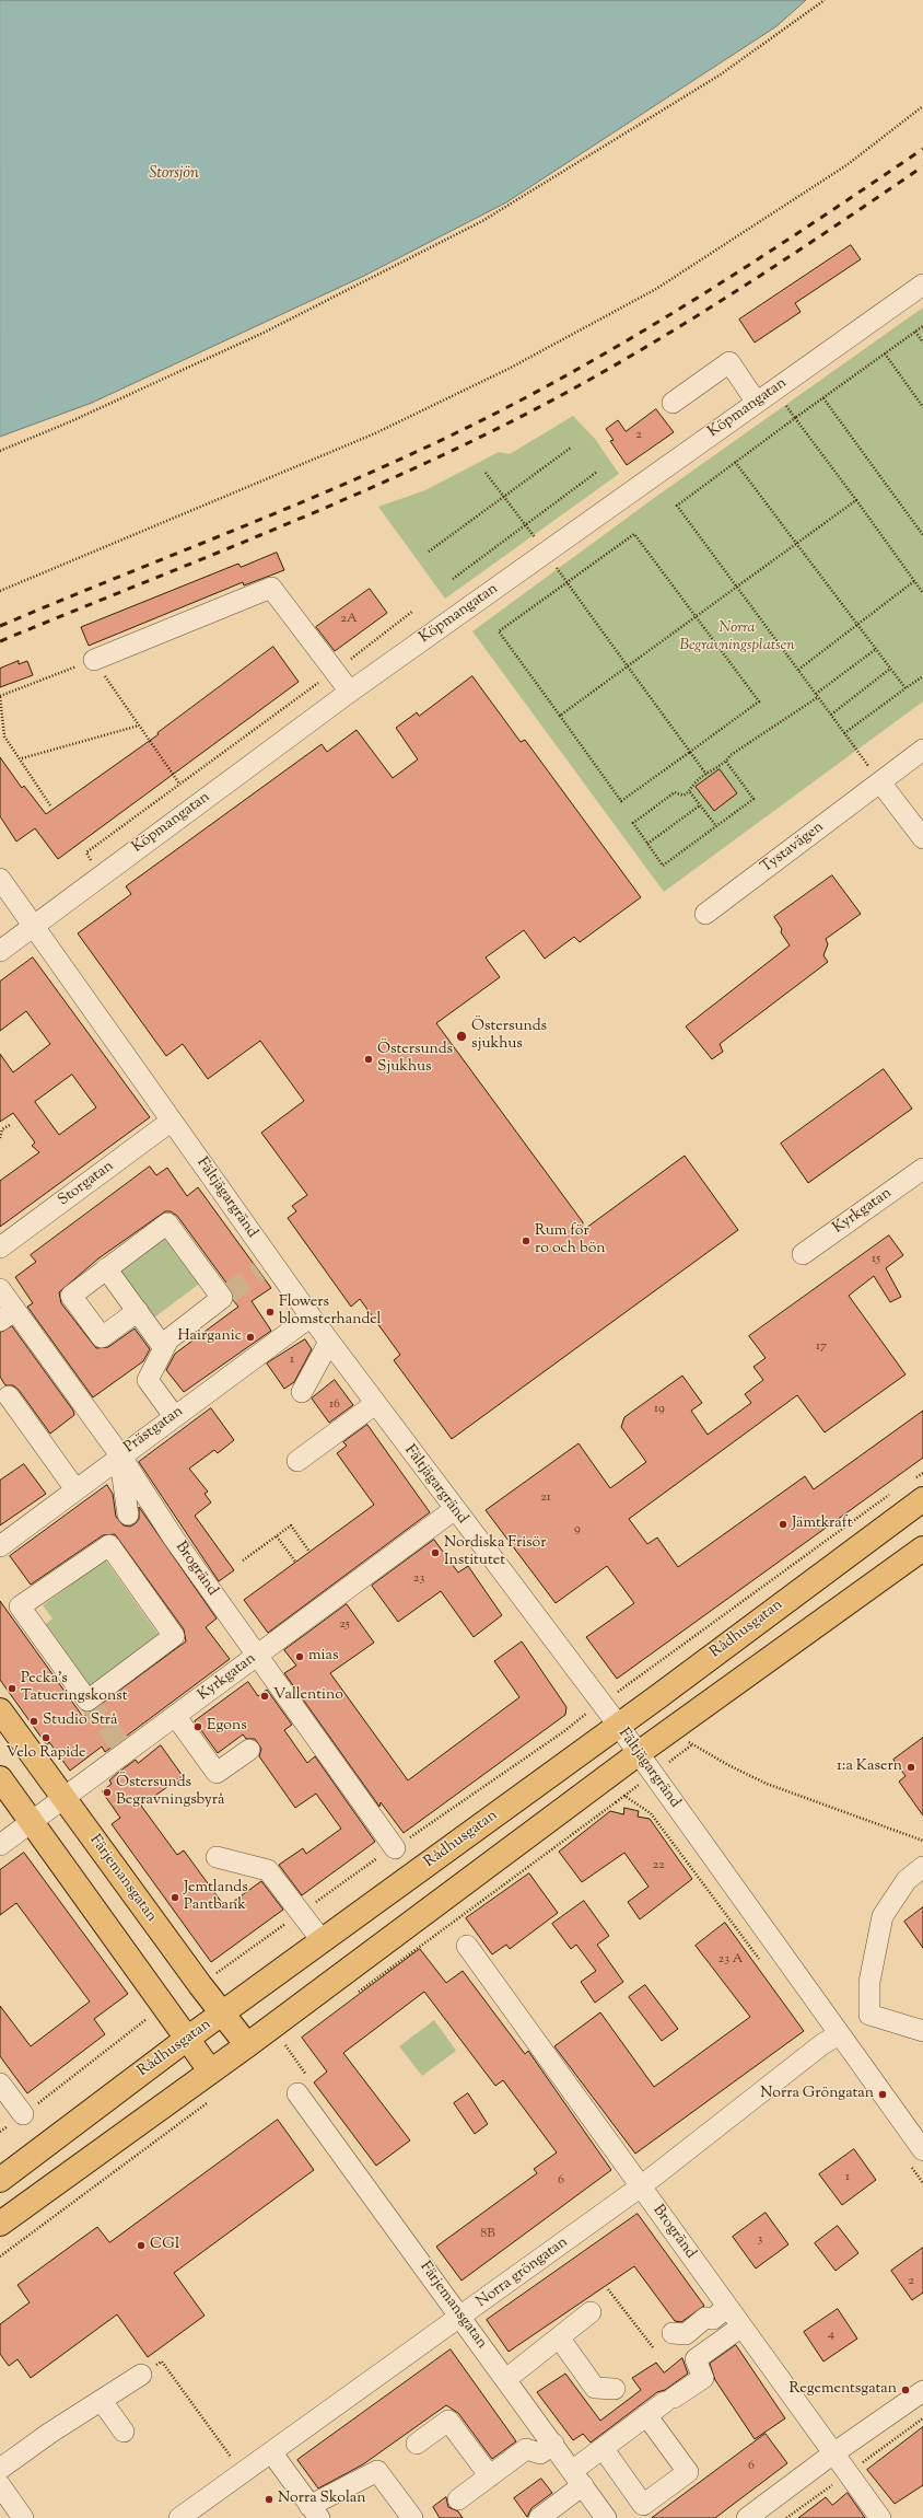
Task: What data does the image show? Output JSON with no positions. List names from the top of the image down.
{
  "streets": {
    "main road": ["Rådhusgatan", "Färjemansgatan"],
    "street": [
      "Köpmangatan",
      "Tystavägen",
      "Storgatan",
      "Fältjägargränd",
      "Kyrkgatan",
      "Prästgatan",
      "Brogränd",
      "Norra gröngatan"
    ]
  },
  "crossings": [
    ["Köpmangatan", "Fältjägargränd"],
    ["Storgatan", "Fältjägargränd"],
    ["Fältjägargränd", "Kyrkgatan"],
    ["Fältjägargränd", "Prästgatan"],
    ["Fältjägargränd", "Rådhusgatan"],
    ["Fältjägargränd", "Norra gröngatan"],
    ["Kyrkgatan", "Brogränd"],
    ["Kyrkgatan", "Färjemansgatan"],
    ["Prästgatan", "Brogränd"],
    ["Brogränd", "Norra gröngatan"],
    ["Rådhusgatan", "Färjemansgatan"],
    ["Färjemansgatan", "Norra gröngatan"]
  ],
  "water": ["Storsjön"],
  "parks": ["Norra Begravningsplatsen"],
  "places": [
    "Östersunds sjukhus",
    "Östersunds Sjukhus",
    "Rum för ro och bön",
    "Flowers blomsterhandel",
    "Hairganic",
    "Jämtkraft",
    "Nordiska Frisör Institutet",
    "mias",
    "Pecka's Tatueringskonst",
    "Vallentino",
    "Studio Strå",
    "Egons",
    "Velo Rapide",
    "1:a Kasern",
    "Östersunds Begravningsbyrå",
    "Jemtlands Pantbank",
    "Norra Gröngatan",
    "CGI",
    "Regementsgatan",
    "Norra Skolan"
  ],
  "house_numbers": [
    "2",
    "2A",
    "15",
    "17",
    "1",
    "16",
    "19",
    "21",
    "9",
    "23",
    "25",
    "22",
    "23 A",
    "1",
    "6",
    "8B",
    "3",
    "2",
    "4",
    "6"
  ]
}
